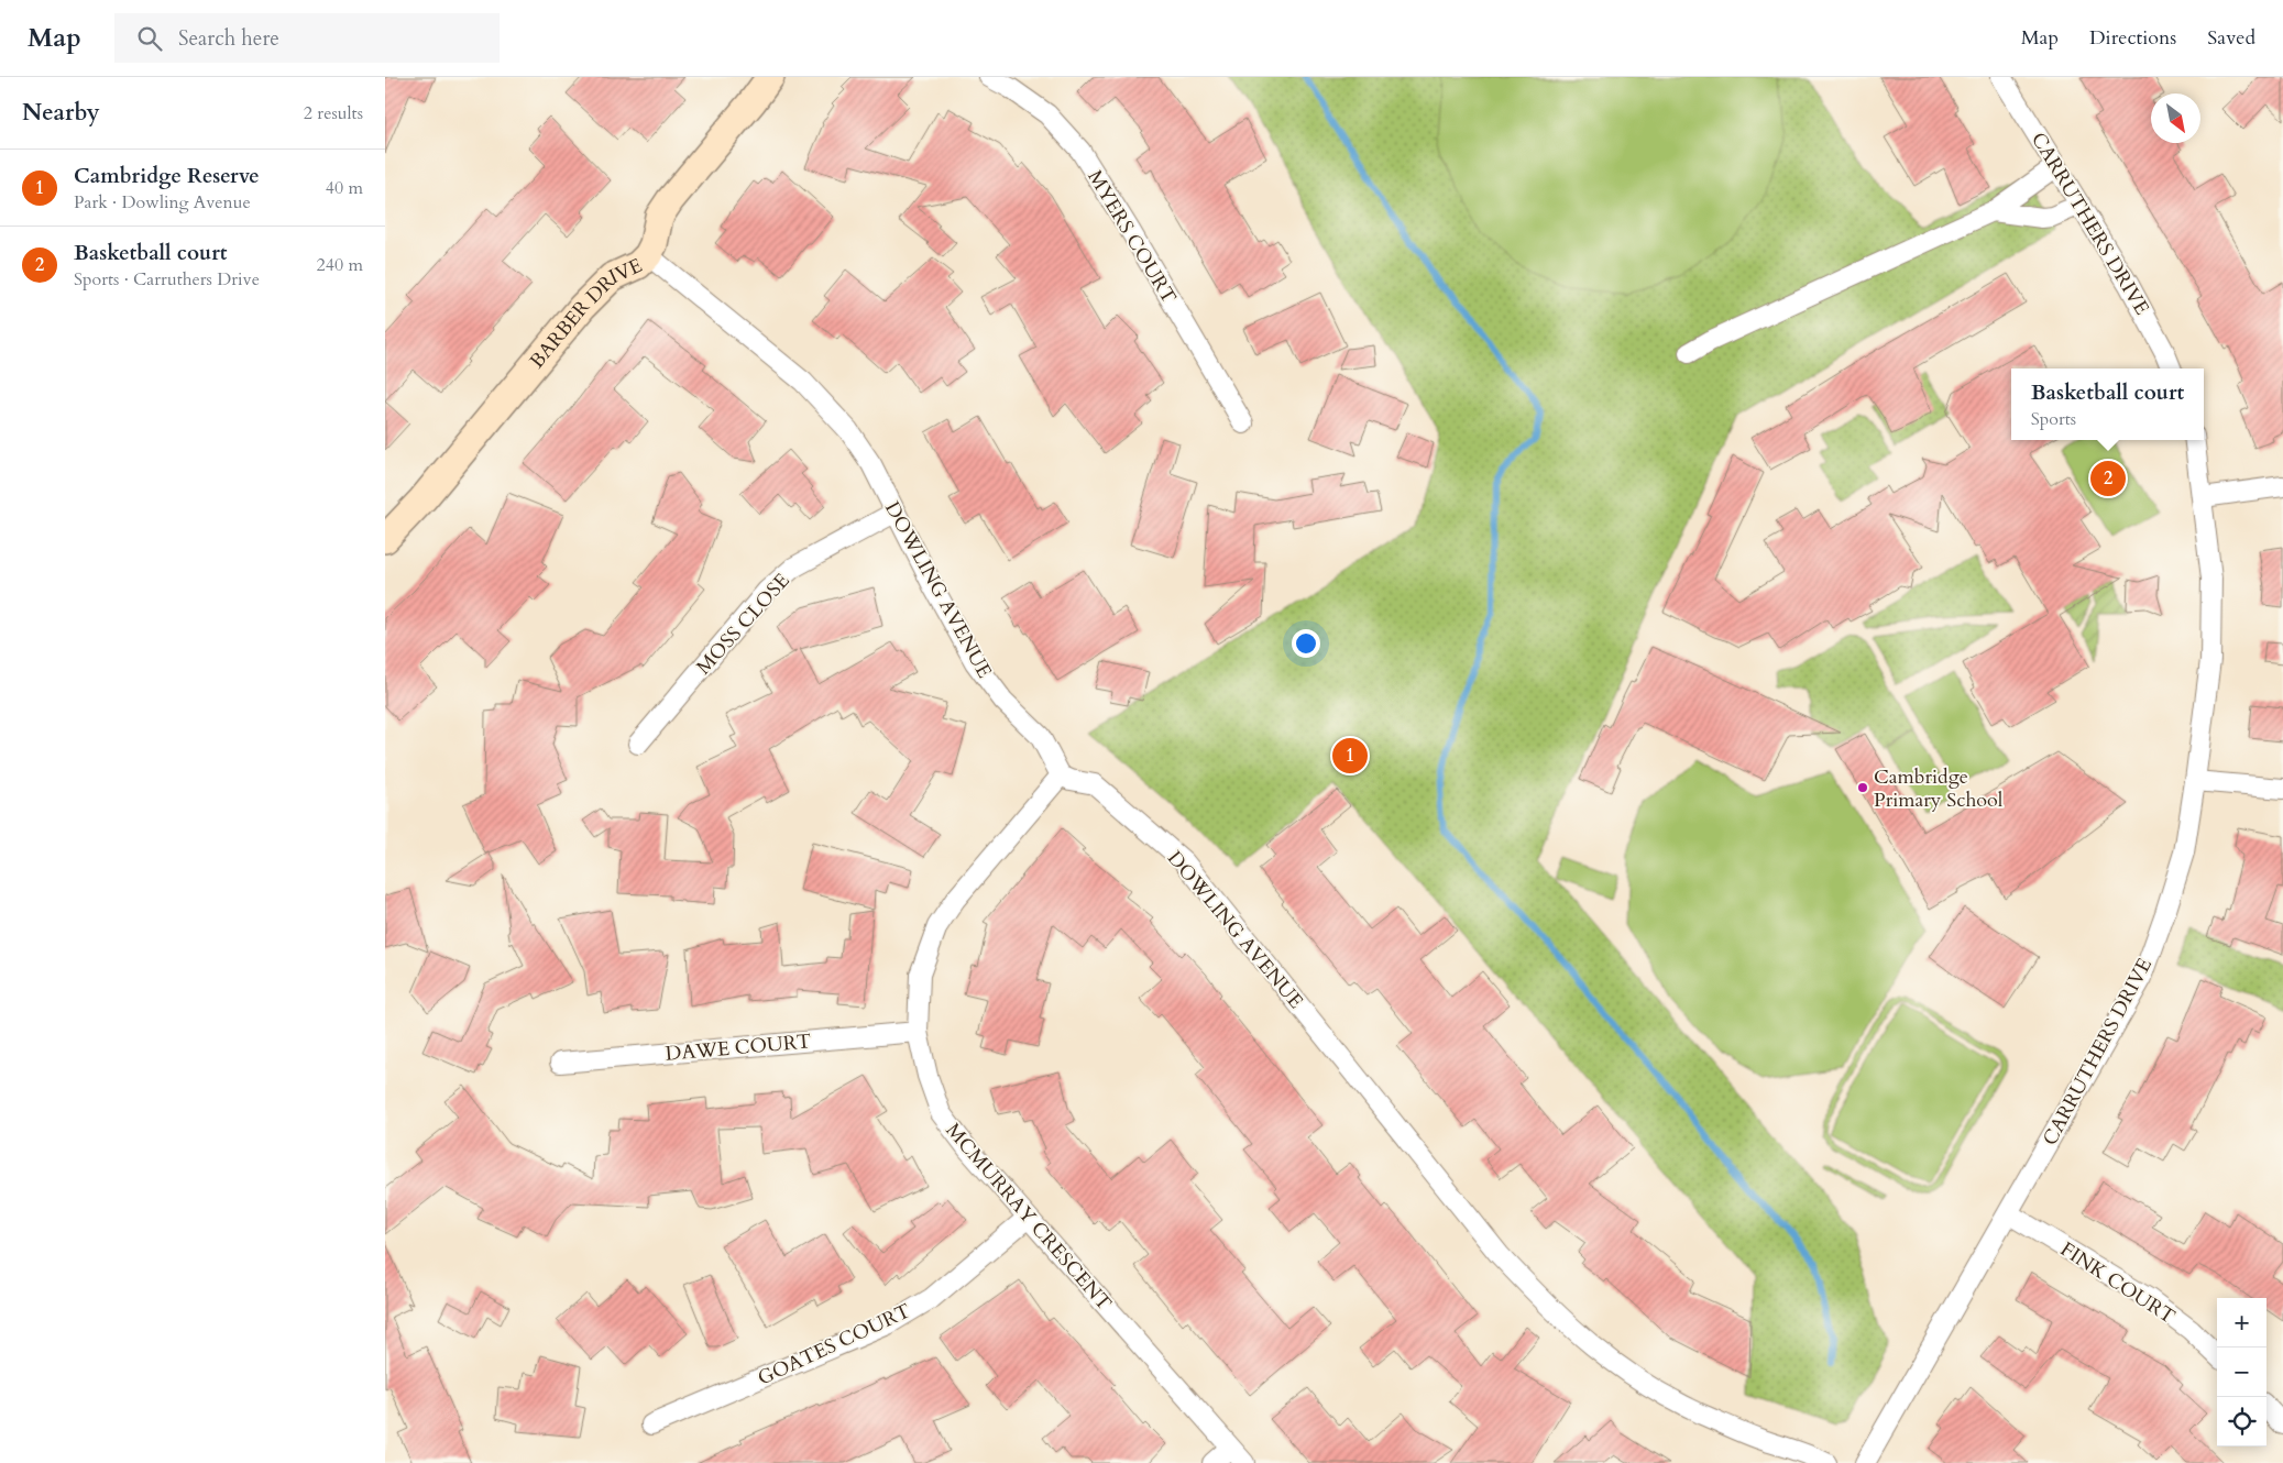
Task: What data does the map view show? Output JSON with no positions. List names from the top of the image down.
{
  "streets": {
    "street": [
      "CARRUTHERS DRIVE",
      "MYERS COURT",
      "BARBER DRIVE",
      "DOWLING AVENUE",
      "MOSS CLOSE",
      "DAWE COURT",
      "MCMURRAY CRESCENT",
      "FINK COURT",
      "GOATES COURT"
    ]
  },
  "crossings": [
    ["CARRUTHERS DRIVE", "FINK COURT"],
    ["BARBER DRIVE", "DOWLING AVENUE"],
    ["DOWLING AVENUE", "MOSS CLOSE"],
    ["DOWLING AVENUE", "MCMURRAY CRESCENT"],
    ["DAWE COURT", "MCMURRAY CRESCENT"],
    ["MCMURRAY CRESCENT", "GOATES COURT"]
  ],
  "places": ["Cambridge Primary School"],
  "north": "bottom right",
  "page": {
    "header": "Map",
    "search": "Search here",
    "nav": ["Map", "Directions", "Saved"],
    "heading": ["Nearby", "2 results"],
    "list": [
      {
        "mark": "1",
        "name": "Cambridge Reserve",
        "note": "Park · Dowling Avenue",
        "value": "40 m"
      },
      {
        "mark": "2",
        "name": "Basketball court",
        "note": "Sports · Carruthers Drive",
        "value": "240 m"
      }
    ],
    "popup": ["Basketball court", "Sports"],
    "pins": ["2", "1"],
    "map_buttons": ["+", "−"]
  }
}
